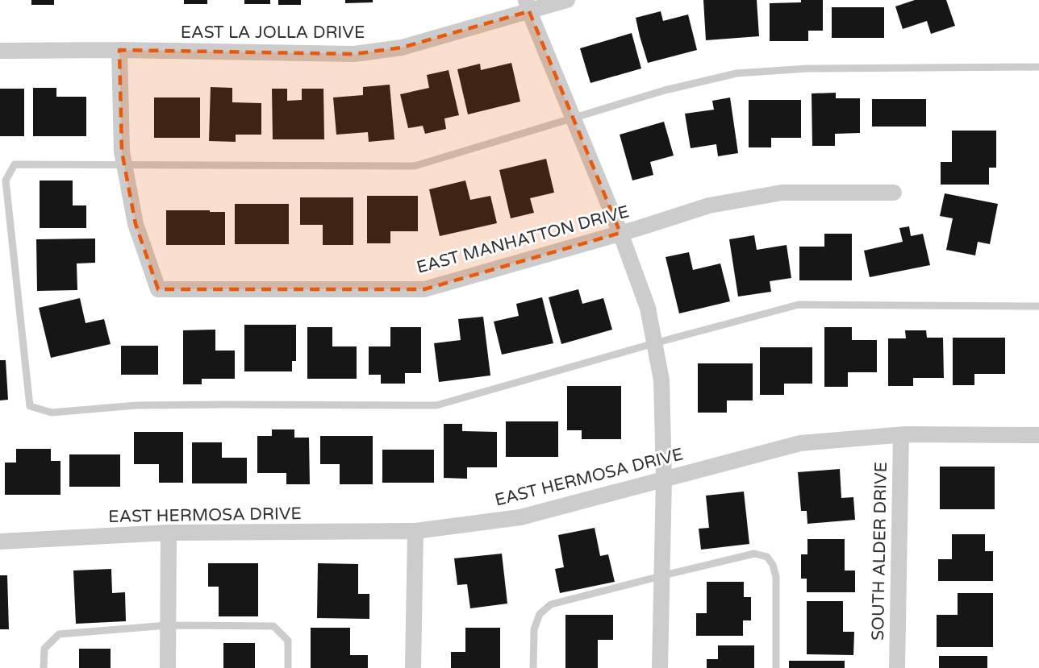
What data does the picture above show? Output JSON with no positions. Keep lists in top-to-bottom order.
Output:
{
  "streets": {
    "street": [
      "EAST LA JOLLA DRIVE",
      "EAST MANHATTON DRIVE",
      "EAST HERMOSA DRIVE",
      "SOUTH ALDER DRIVE"
    ]
  },
  "crossings": [
    ["EAST HERMOSA DRIVE", "SOUTH ALDER DRIVE"]
  ]
}
